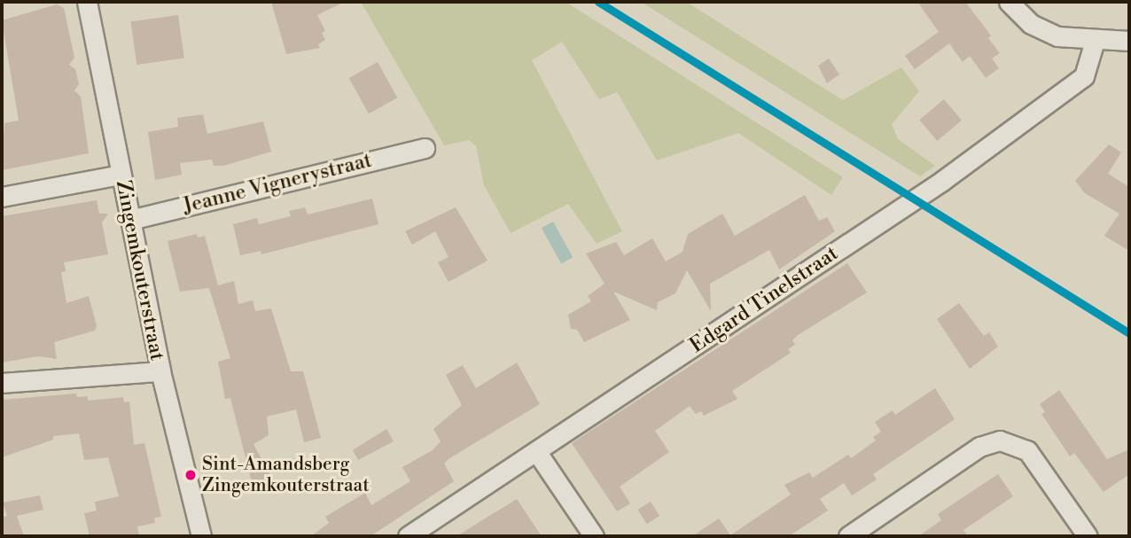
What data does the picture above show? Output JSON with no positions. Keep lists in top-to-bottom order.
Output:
{
  "streets": {
    "street": ["Jeanne Vignerystraat", "Zingemkouterstraat", "Edgard Tinelstraat"]
  },
  "crossings": [
    ["Jeanne Vignerystraat", "Zingemkouterstraat"]
  ],
  "places": ["Sint-Amandsberg Zingemkouterstraat"]
}
